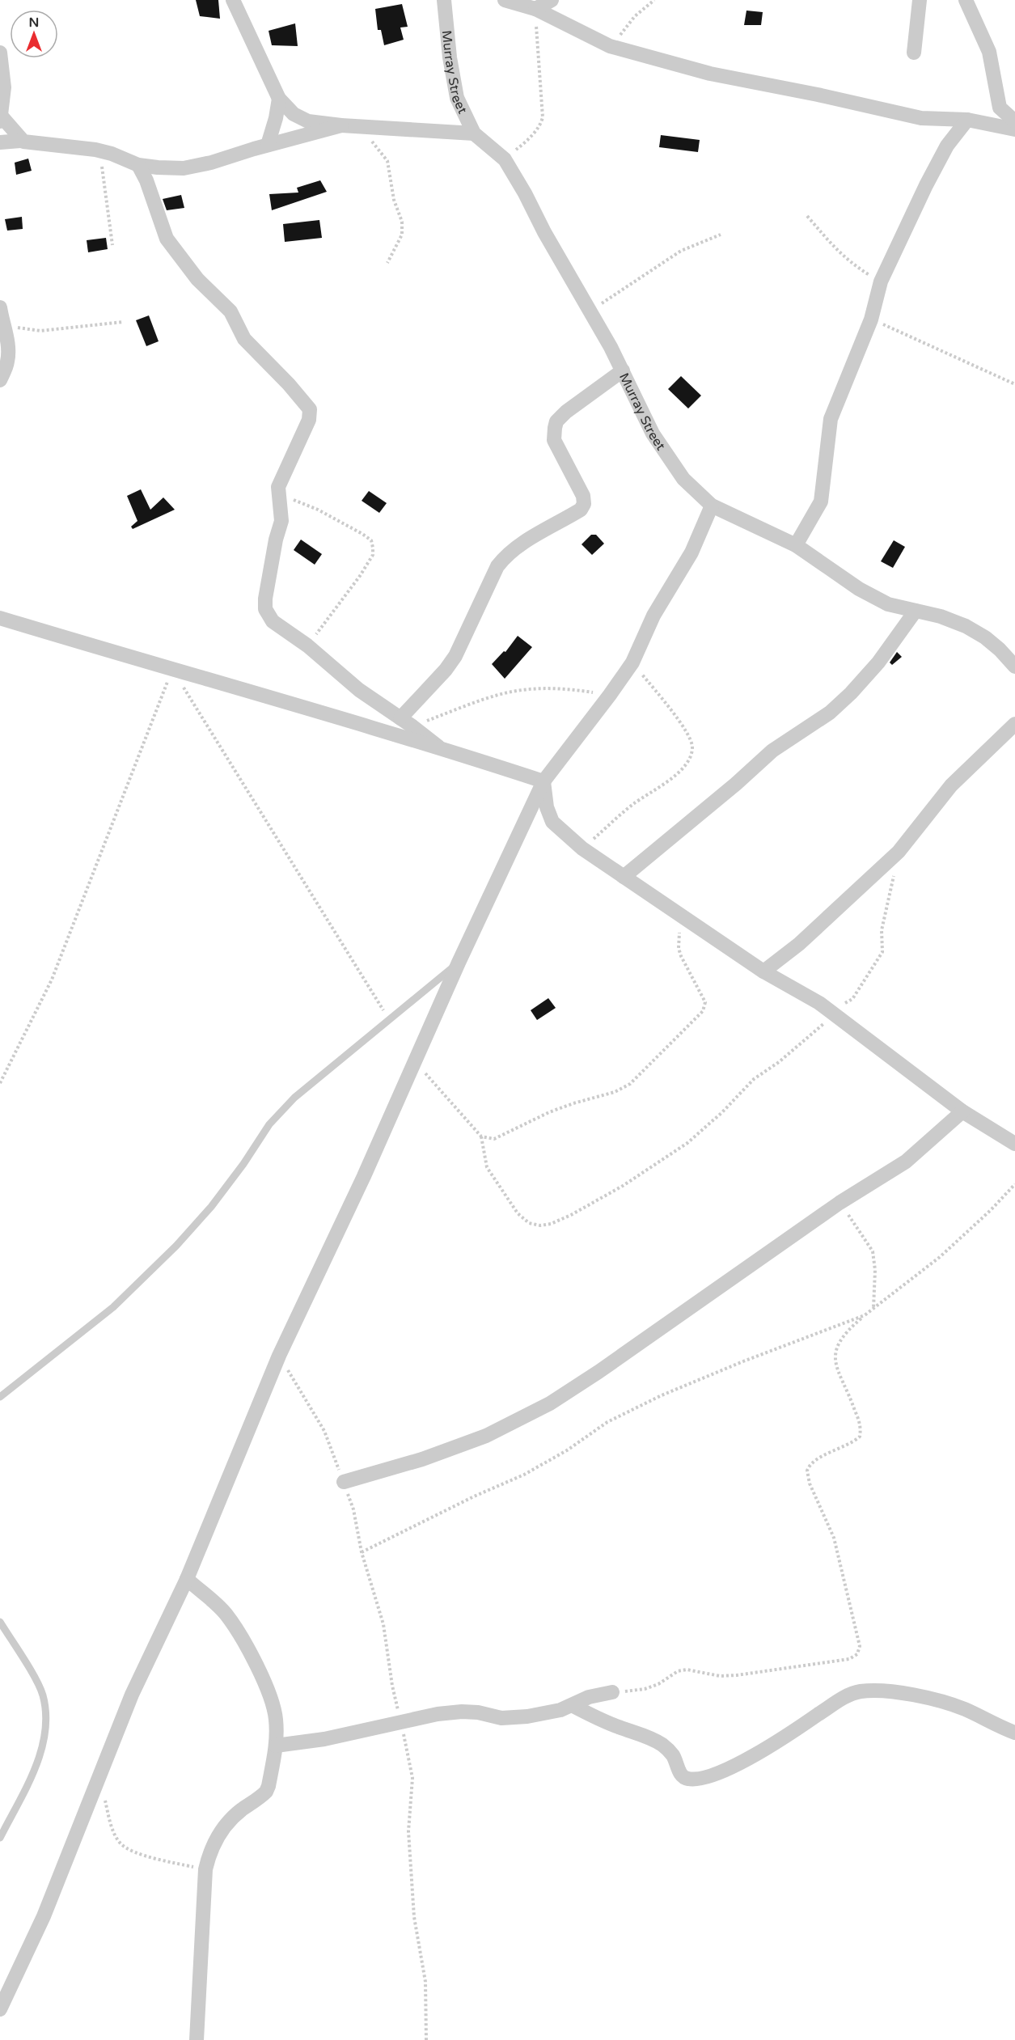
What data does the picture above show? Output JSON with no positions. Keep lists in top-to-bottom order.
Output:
{
  "streets": {
    "street": ["Murray Street"]
  },
  "north": "top"
}
